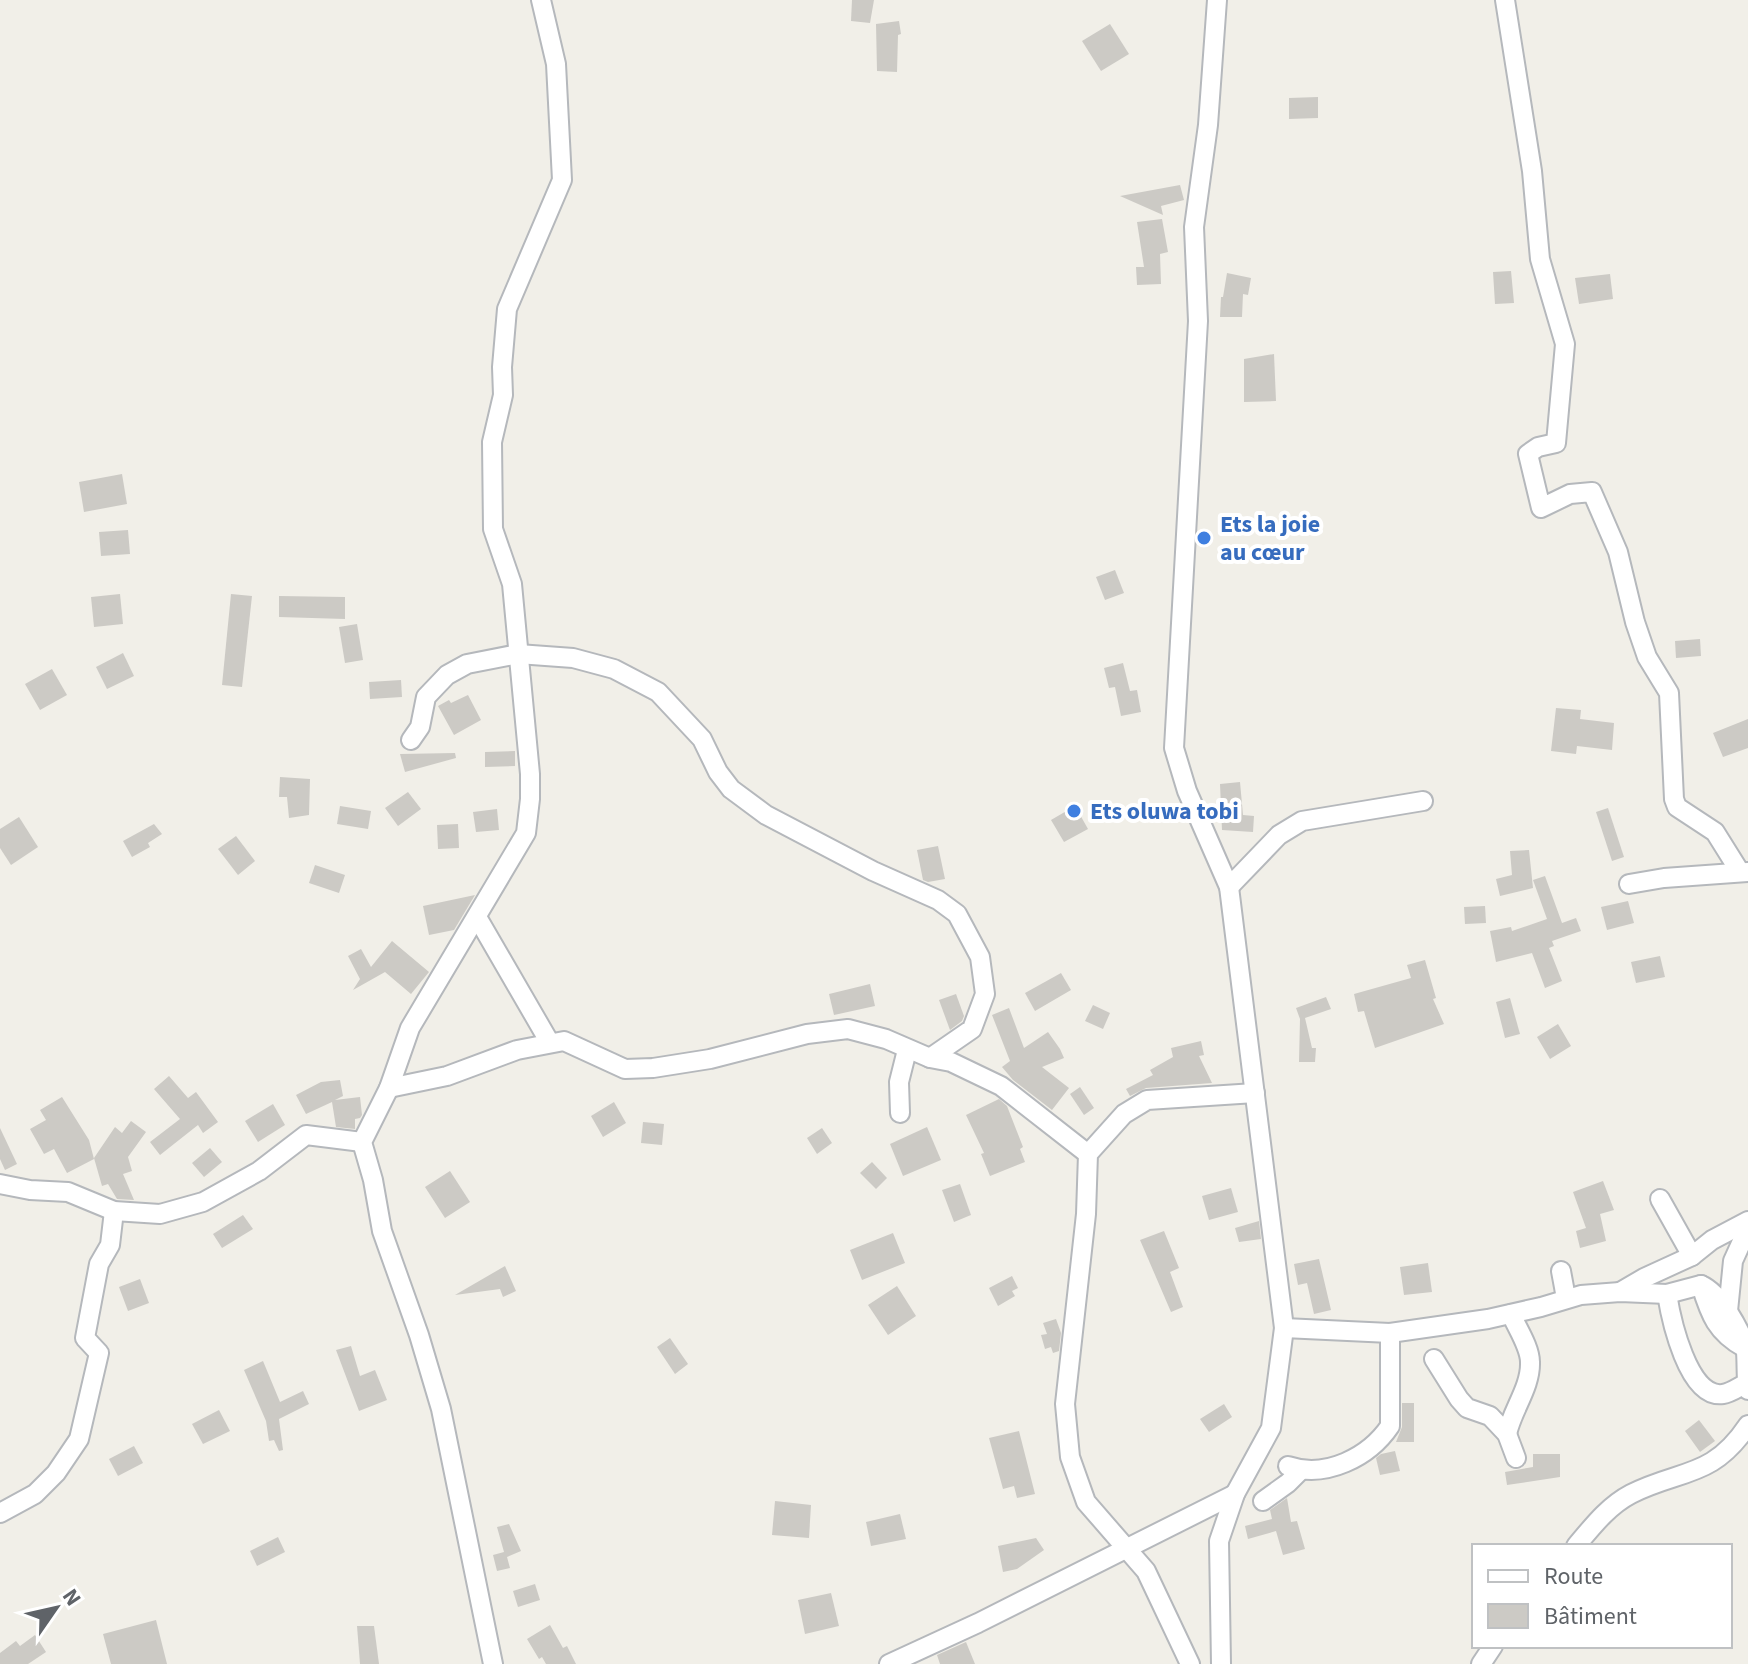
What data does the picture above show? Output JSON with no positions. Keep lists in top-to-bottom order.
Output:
{
  "places": ["Ets la joie au cœur", "Ets oluwa tobi"],
  "legend": ["Route", "Bâtiment"],
  "north": "top right"
}
